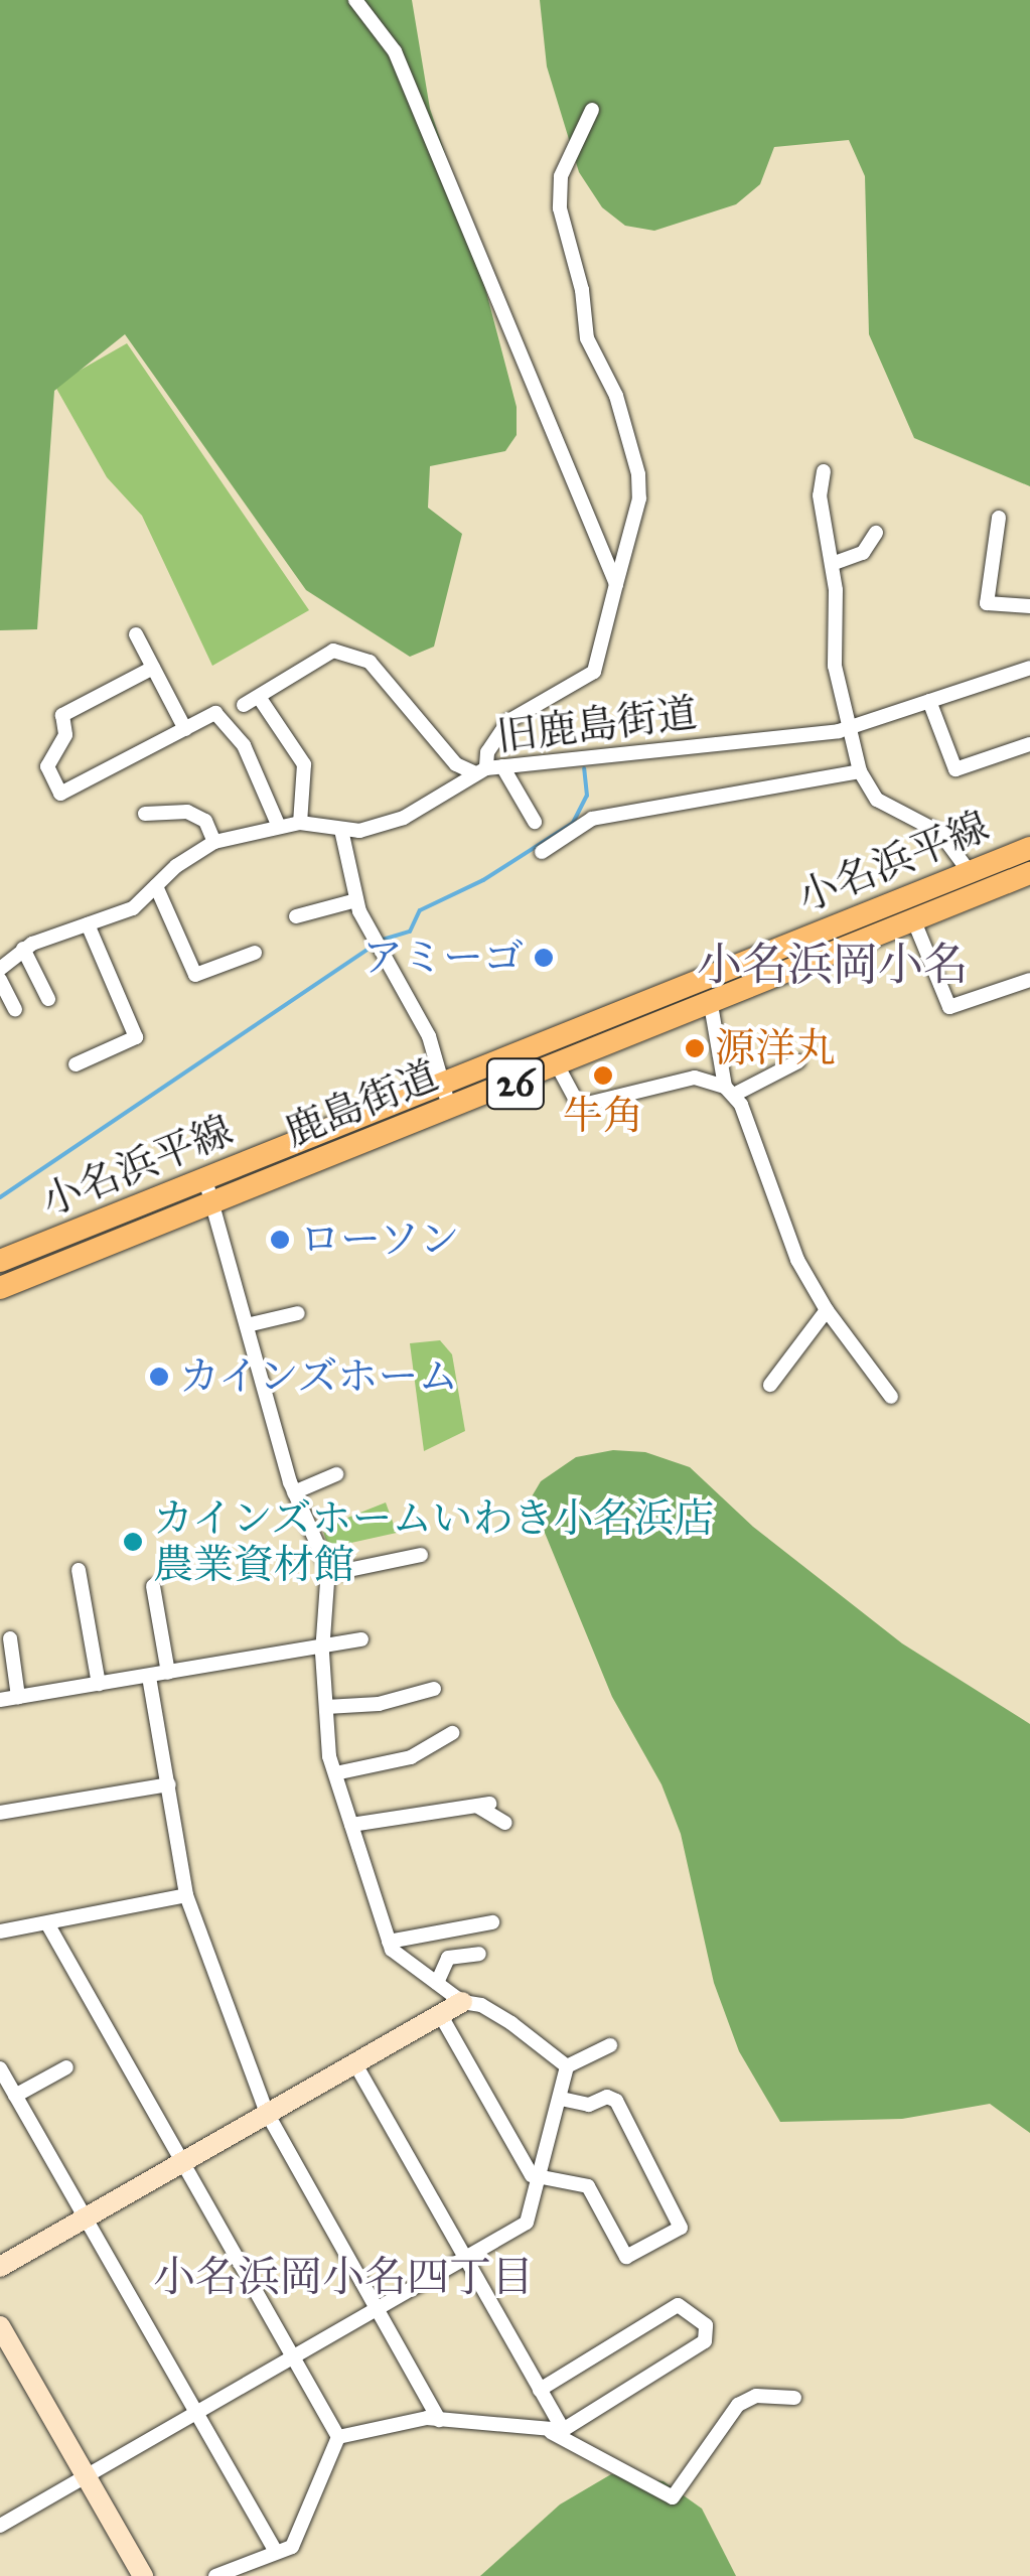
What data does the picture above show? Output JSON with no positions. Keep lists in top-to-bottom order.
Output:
{
  "streets": {
    "main road": ["小名浜平線", "26", "鹿島街道"],
    "street": ["旧鹿島街道"]
  },
  "crossings": [
    ["小名浜平線", "鹿島街道"]
  ],
  "districts": ["小名浜岡小名", "小名浜岡小名四丁目"],
  "places": [
    "アミーゴ",
    "源洋丸",
    "牛角",
    "ローソン",
    "カインズホーム",
    "カインズホームいわき小名浜店 農業資材館"
  ]
}
